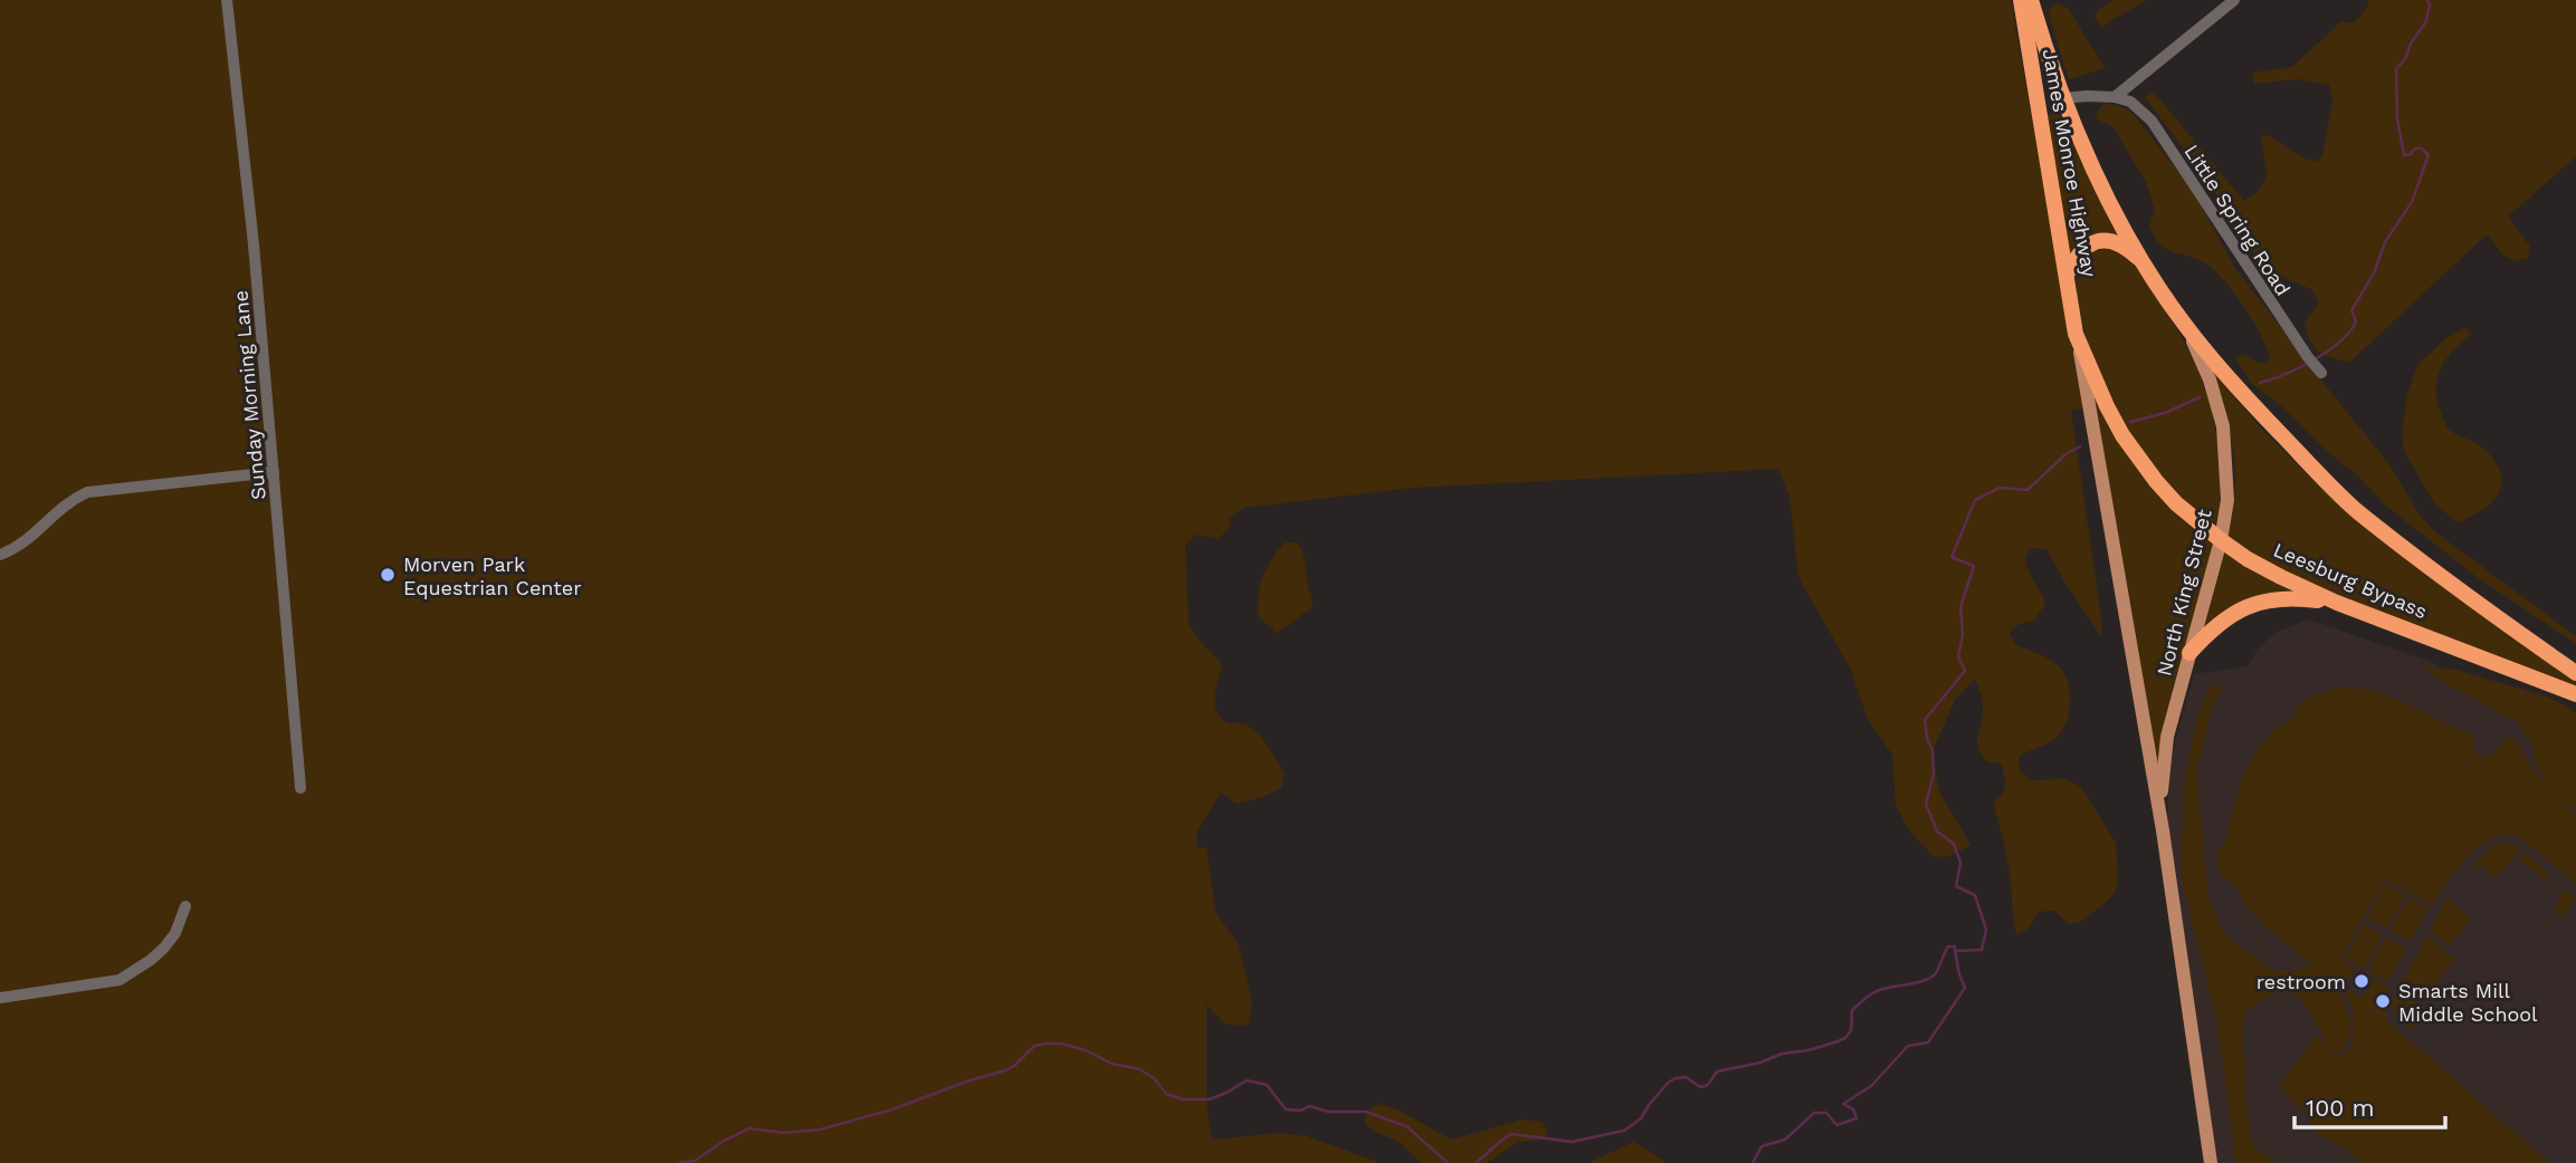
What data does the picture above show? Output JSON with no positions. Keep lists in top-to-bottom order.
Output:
{
  "streets": {
    "highway": ["James Monroe Highway", "Leesburg Bypass"],
    "main road": ["North King Street"],
    "street": ["Little Spring Road", "Sunday Morning Lane"]
  },
  "crossings": [
    ["James Monroe Highway", "Leesburg Bypass"],
    ["James Monroe Highway", "North King Street"],
    ["Leesburg Bypass", "North King Street"]
  ],
  "places": ["Morven Park Equestrian Center", "restroom", "Smarts Mill Middle School"],
  "scale_bar": "100 m"
}
